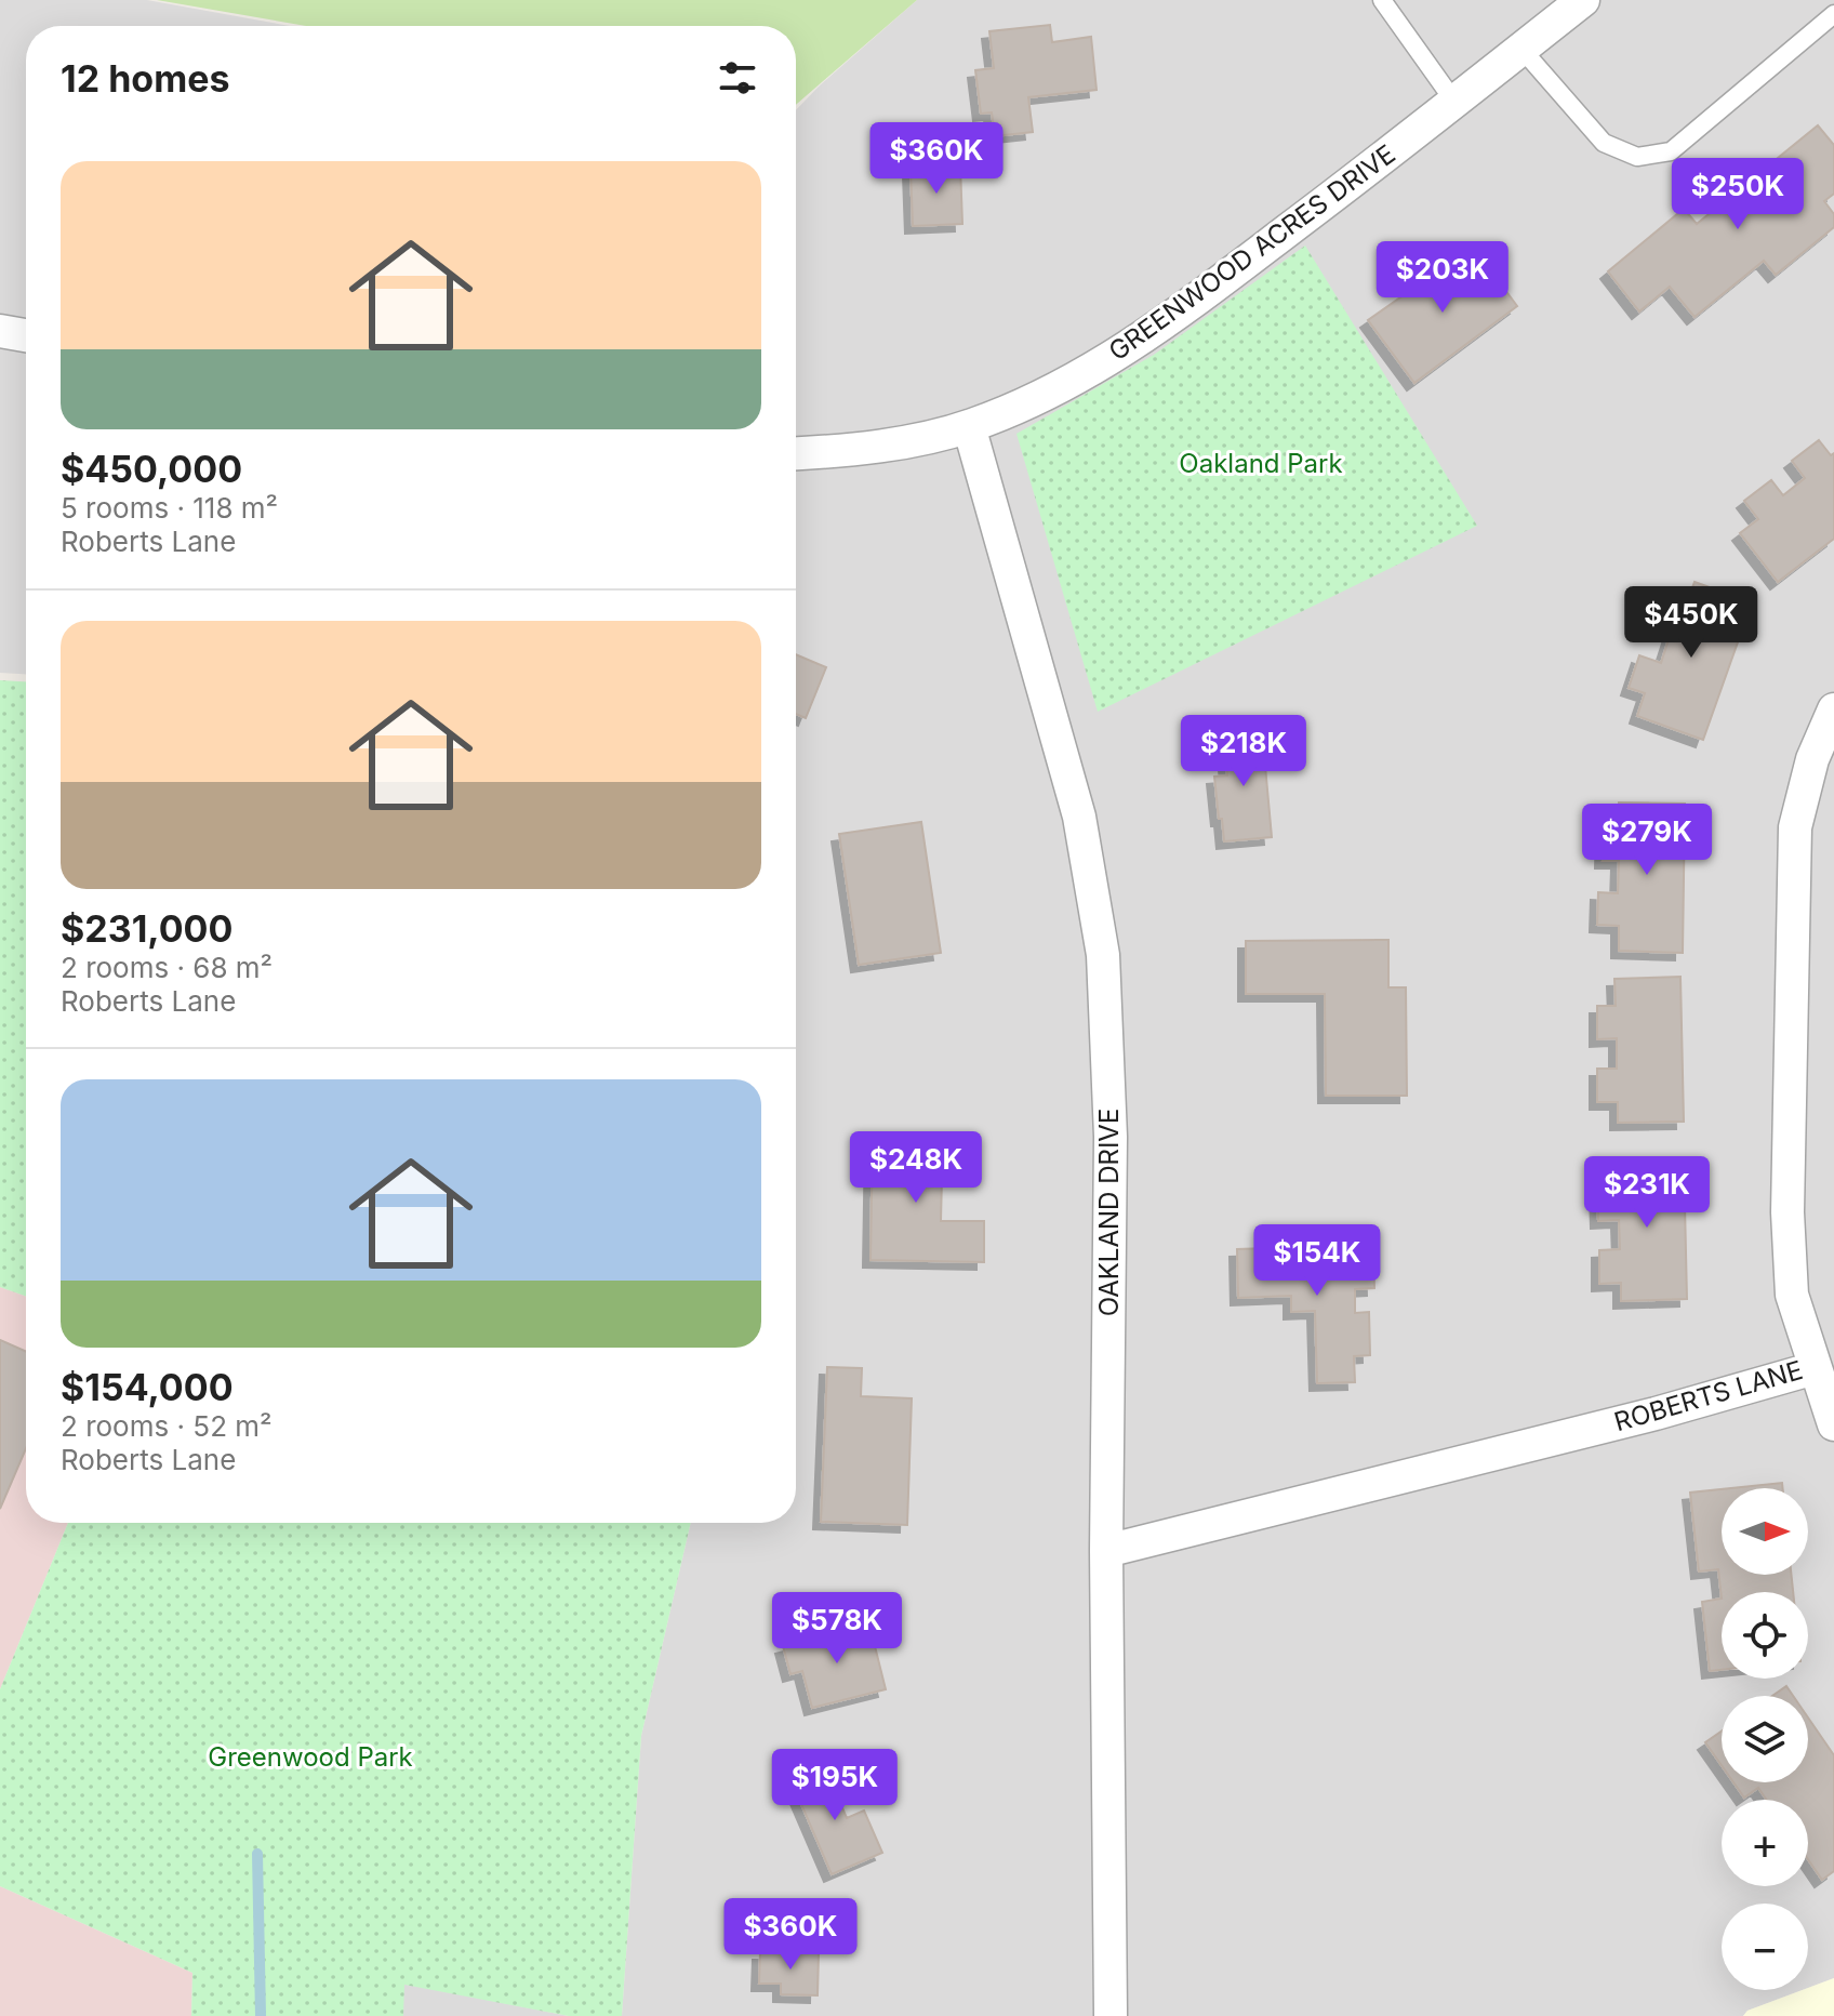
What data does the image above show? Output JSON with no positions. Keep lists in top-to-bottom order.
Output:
{
  "streets": {
    "street": ["GREENWOOD ACRES DRIVE", "OAKLAND DRIVE", "ROBERTS LANE"]
  },
  "crossings": [
    ["GREENWOOD ACRES DRIVE", "OAKLAND DRIVE"],
    ["OAKLAND DRIVE", "ROBERTS LANE"]
  ],
  "parks": ["Oakland Park", "Greenwood Park"],
  "north": "right",
  "page": {
    "heading": "12 homes",
    "price": [
      "$360K",
      "$250K",
      "$203K",
      "$450K",
      "$218K",
      "$279K",
      "$248K",
      "$231K",
      "$154K",
      "$578K",
      "$195K",
      "$360K"
    ],
    "list": [
      {
        "name": "$450,000",
        "note": "5 rooms · 118 m² · Roberts Lane"
      },
      {
        "name": "$231,000",
        "note": "2 rooms · 68 m² · Roberts Lane"
      },
      {
        "name": "$154,000",
        "note": "2 rooms · 52 m² · Roberts Lane"
      }
    ],
    "map_buttons": ["+", "−"]
  }
}
